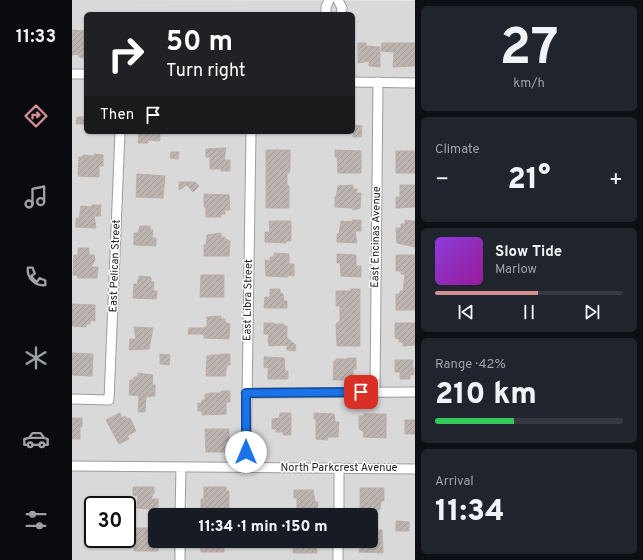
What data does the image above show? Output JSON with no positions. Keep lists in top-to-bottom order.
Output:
{
  "streets": {
    "street": [
      "East Encinas Avenue",
      "East Pelican Street",
      "East Libra Street",
      "North Parkcrest Avenue"
    ]
  },
  "crossings": [
    ["East Libra Street", "North Parkcrest Avenue"]
  ],
  "page": {
    "tabs": "11:33",
    "tile": [
      ["27", "km/h"],
      "Climate",
      ["Range · 42%", "210 km"],
      ["Arrival", "11:34"]
    ],
    "turn": ["50 m", "Turn right"],
    "then": "Then",
    "heat": ["−", "21°", "+"],
    "song": ["Slow Tide", "Marlow"],
    "limit": "30",
    "trip": "11:34 · 1 min · 150 m"
  }
}
